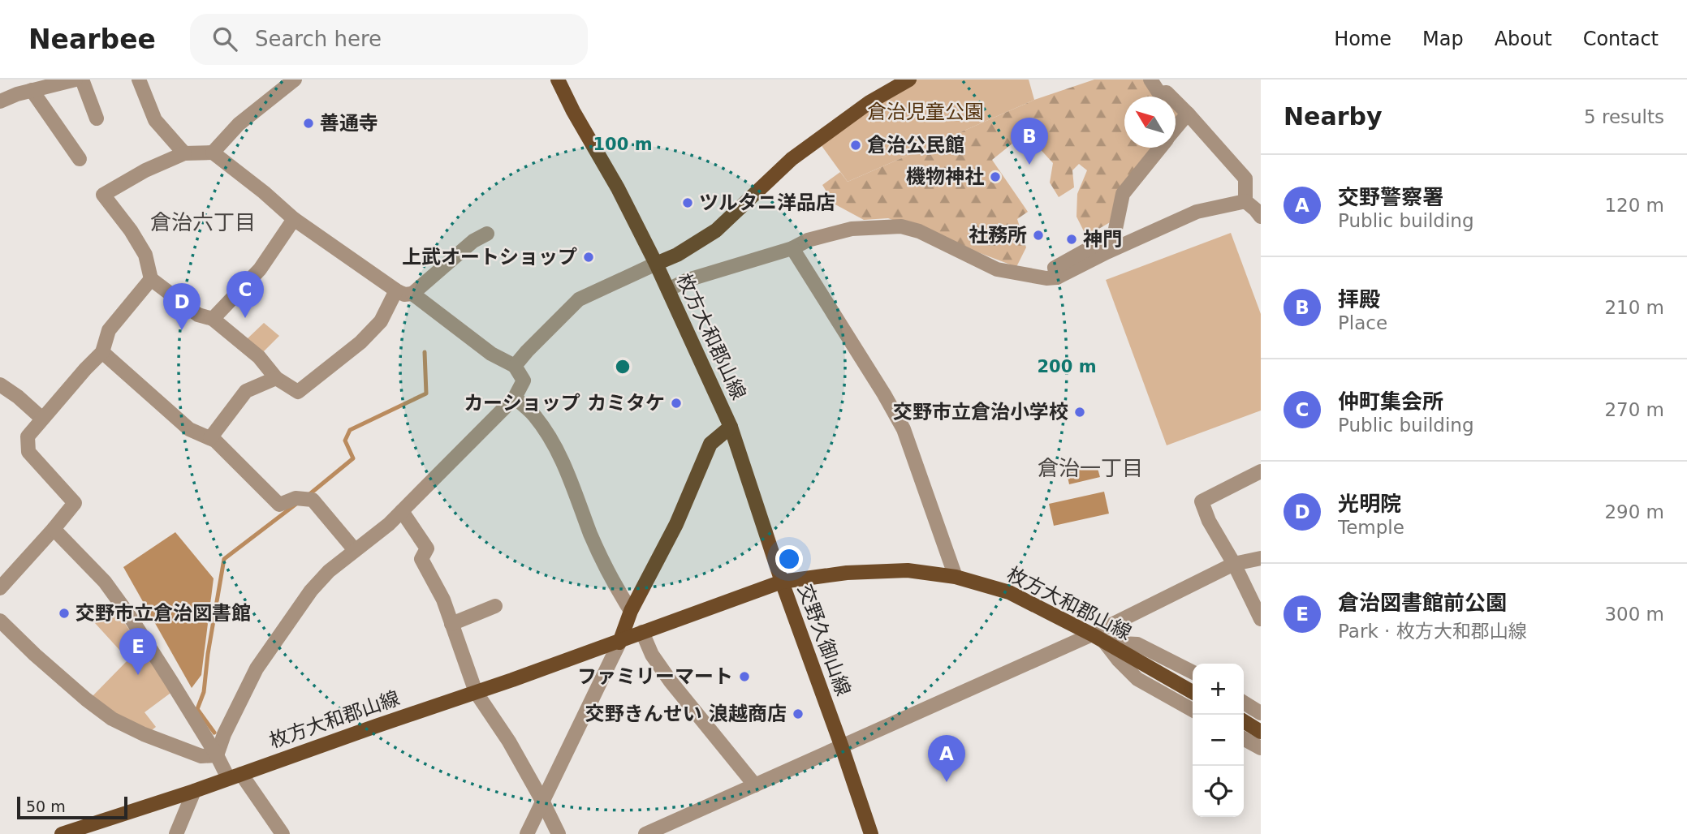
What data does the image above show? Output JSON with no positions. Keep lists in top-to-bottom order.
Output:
{
  "streets": {
    "main road": ["枚方大和郡山線", "交野久御山線"]
  },
  "crossings": [
    ["枚方大和郡山線", "交野久御山線"]
  ],
  "districts": ["倉治六丁目", "倉治一丁目"],
  "parks": ["倉治児童公園"],
  "places": [
    "善通寺",
    "倉治公民館",
    "機物神社",
    "ツルタニ洋品店",
    "社務所",
    "神門",
    "上武オートショップ",
    "カーショップ カミタケ",
    "交野市立倉治小学校",
    "交野市立倉治図書館",
    "ファミリーマート",
    "交野きんせい 浪越商店"
  ],
  "scale_bar": "50 m",
  "north": "top left",
  "page": {
    "header": "Nearbee",
    "search": "Search here",
    "nav": [
      "Home",
      "Map",
      "About",
      "Contact"
    ],
    "heading": ["Nearby", "5 results"],
    "pins": [
      "B",
      "C",
      "D",
      "E",
      "A"
    ],
    "list": [
      {
        "mark": "A",
        "name": "交野警察署",
        "note": "Public building",
        "value": "120 m"
      },
      {
        "mark": "B",
        "name": "拝殿",
        "note": "Place",
        "value": "210 m"
      },
      {
        "mark": "C",
        "name": "仲町集会所",
        "note": "Public building",
        "value": "270 m"
      },
      {
        "mark": "D",
        "name": "光明院",
        "note": "Temple",
        "value": "290 m"
      },
      {
        "mark": "E",
        "name": "倉治図書館前公園",
        "note": "Park · 枚方大和郡山線",
        "value": "300 m"
      }
    ],
    "map_buttons": ["+", "−"],
    "scale": "50 m"
  },
  "rings": ["100 m", "200 m"]
}
